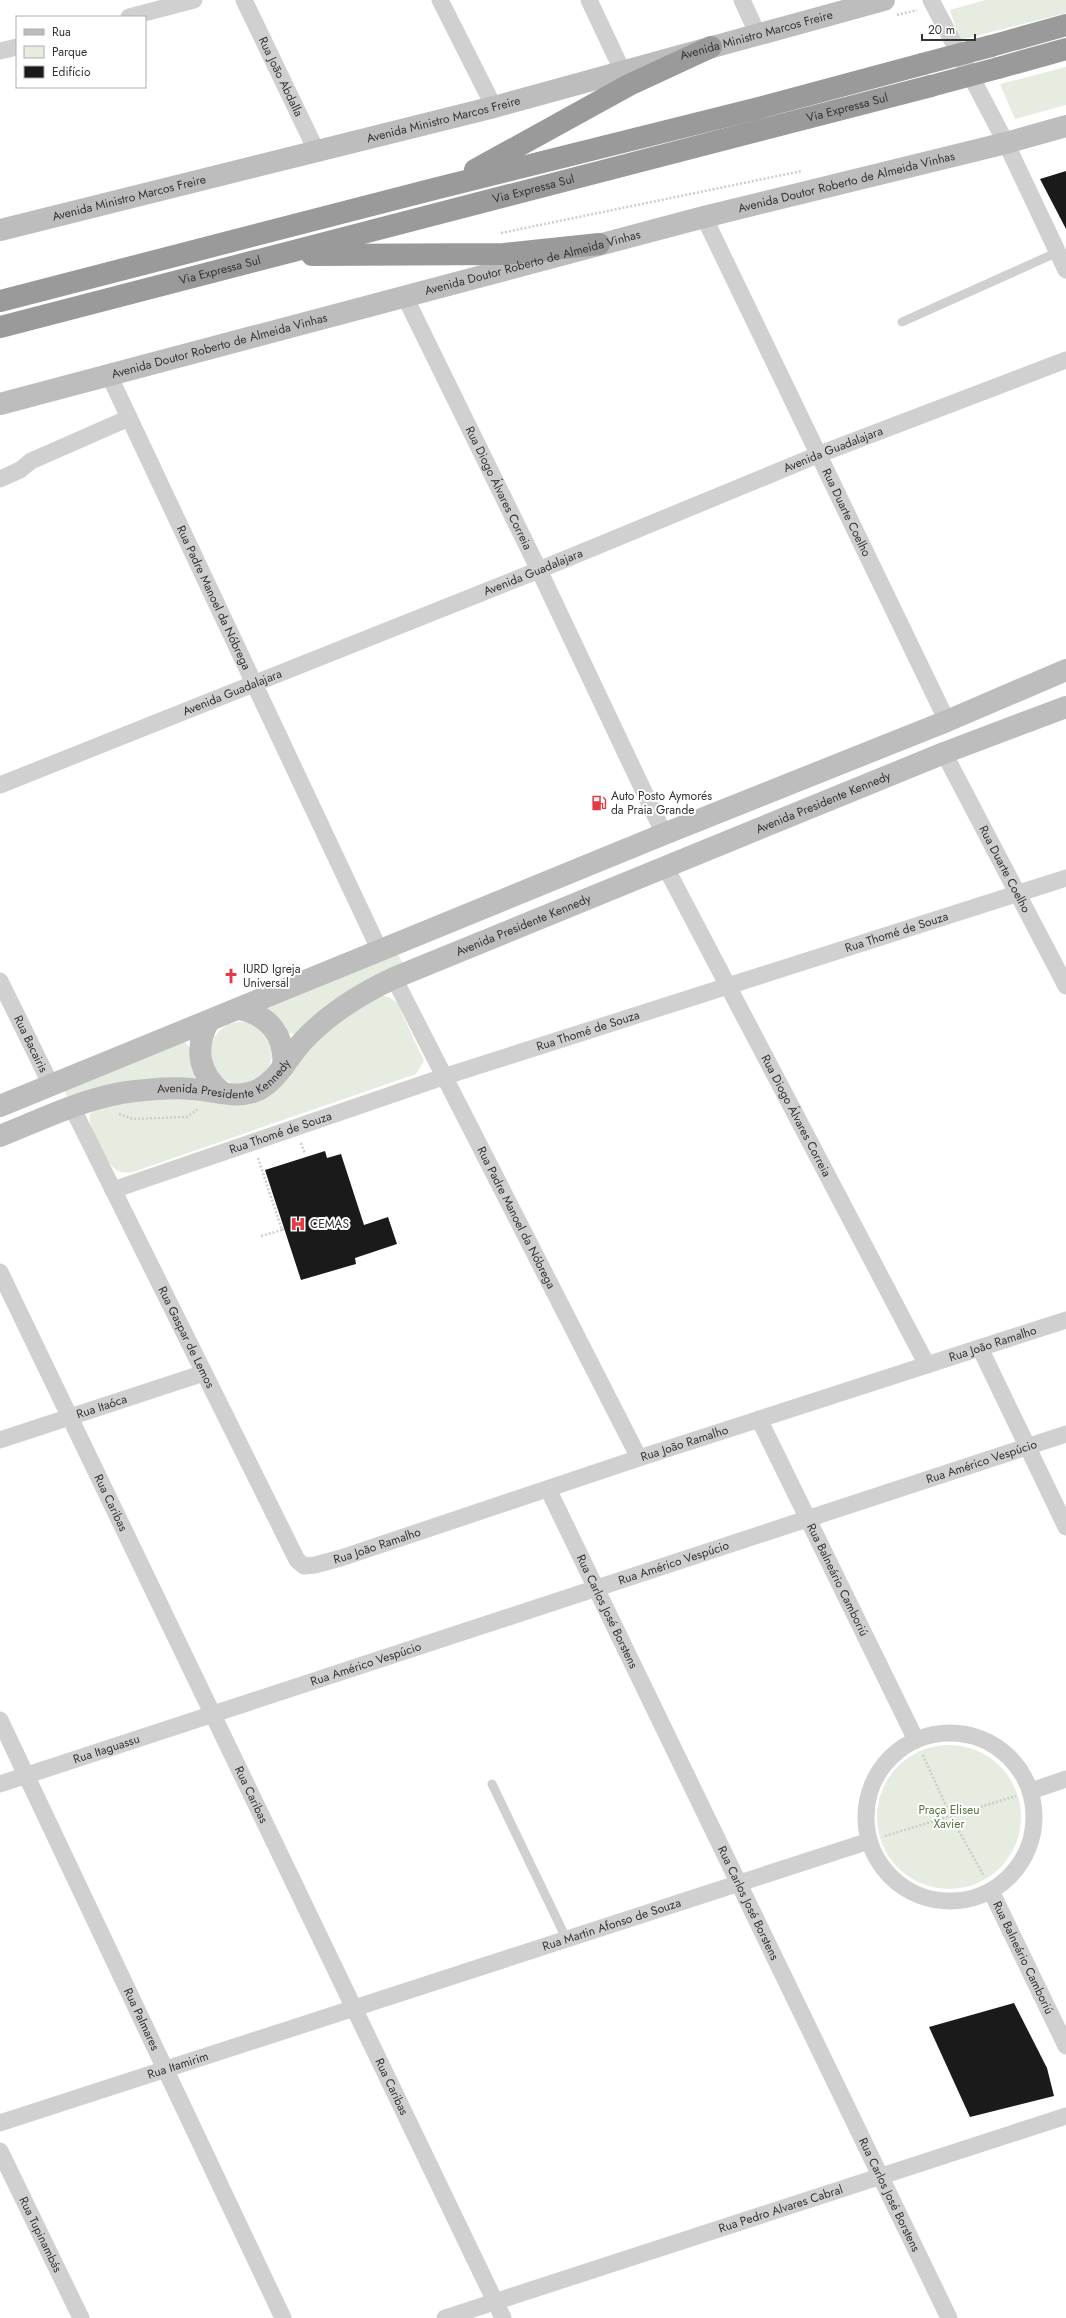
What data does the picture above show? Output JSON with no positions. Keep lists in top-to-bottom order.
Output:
{
  "streets": {
    "highway": ["Via Expressa Sul"],
    "main road": ["Avenida Ministro Marcos Freire", "Avenida Doutor Roberto de Almeida Vinhas", "Avenida Presidente Kennedy"],
    "street": [
      "Rua Joāo Abdalla",
      "Avenida Guadalajara",
      "Rua Diogo Álvares Correia",
      "Rua Duarte Coelho",
      "Rua Padre Manoel da Nóbrega",
      "Rua Thomé de Souza",
      "Rua Bacairis",
      "Rua Gaspar de Lemos",
      "Rua João Ramalho",
      "Rua Itaóca",
      "Rua Américo Vespúcio",
      "Rua Caribas",
      "Rua Balneário Camboriú",
      "Rua Carlos José Borstens",
      "Rua Itaguassu",
      "Rua Martin Afonso de Souza",
      "Rua Palmares",
      "Rua Itamirim",
      "Rua Pedro Alvares Cabral",
      "Rua Tupinambás"
    ]
  },
  "crossings": [
    ["Avenida Ministro Marcos Freire", "Rua Joāo Abdalla"],
    ["Avenida Doutor Roberto de Almeida Vinhas", "Rua Diogo Álvares Correia"],
    ["Avenida Doutor Roberto de Almeida Vinhas", "Rua Duarte Coelho"],
    ["Avenida Doutor Roberto de Almeida Vinhas", "Rua Padre Manoel da Nóbrega"],
    ["Avenida Guadalajara", "Rua Diogo Álvares Correia"],
    ["Avenida Guadalajara", "Rua Duarte Coelho"],
    ["Avenida Guadalajara", "Rua Padre Manoel da Nóbrega"],
    ["Rua Diogo Álvares Correia", "Avenida Presidente Kennedy"],
    ["Rua Diogo Álvares Correia", "Rua Thomé de Souza"],
    ["Rua Diogo Álvares Correia", "Rua João Ramalho"],
    ["Rua Duarte Coelho", "Avenida Presidente Kennedy"],
    ["Rua Duarte Coelho", "Rua Thomé de Souza"],
    ["Rua Padre Manoel da Nóbrega", "Avenida Presidente Kennedy"],
    ["Rua Padre Manoel da Nóbrega", "Rua Thomé de Souza"],
    ["Rua Padre Manoel da Nóbrega", "Rua João Ramalho"],
    ["Avenida Presidente Kennedy", "Rua Gaspar de Lemos"],
    ["Rua Thomé de Souza", "Rua Gaspar de Lemos"],
    ["Rua Gaspar de Lemos", "Rua João Ramalho"],
    ["Rua Gaspar de Lemos", "Rua Itaóca"],
    ["Rua João Ramalho", "Rua Balneário Camboriú"],
    ["Rua João Ramalho", "Rua Carlos José Borstens"],
    ["Rua Itaóca", "Rua Caribas"],
    ["Rua Américo Vespúcio", "Rua Caribas"],
    ["Rua Américo Vespúcio", "Rua Balneário Camboriú"],
    ["Rua Américo Vespúcio", "Rua Carlos José Borstens"],
    ["Rua Américo Vespúcio", "Rua Itaguassu"],
    ["Rua Caribas", "Rua Itaguassu"],
    ["Rua Caribas", "Rua Martin Afonso de Souza"],
    ["Rua Caribas", "Rua Itamirim"],
    ["Rua Caribas", "Rua Pedro Alvares Cabral"],
    ["Rua Carlos José Borstens", "Rua Martin Afonso de Souza"],
    ["Rua Carlos José Borstens", "Rua Pedro Alvares Cabral"],
    ["Rua Itaguassu", "Rua Palmares"],
    ["Rua Martin Afonso de Souza", "Rua Itamirim"],
    ["Rua Palmares", "Rua Itamirim"]
  ],
  "parks": ["Praça Eliseu Xavier"],
  "places": {
    "fuel station": ["Auto Posto Aymorés da Praia Grande"],
    "church": ["IURD Igreja Universal"],
    "hospital": ["CEMAS"]
  },
  "legend": ["Rua", "Parque", "Edifício"],
  "scale_bar": "20 m"
}
